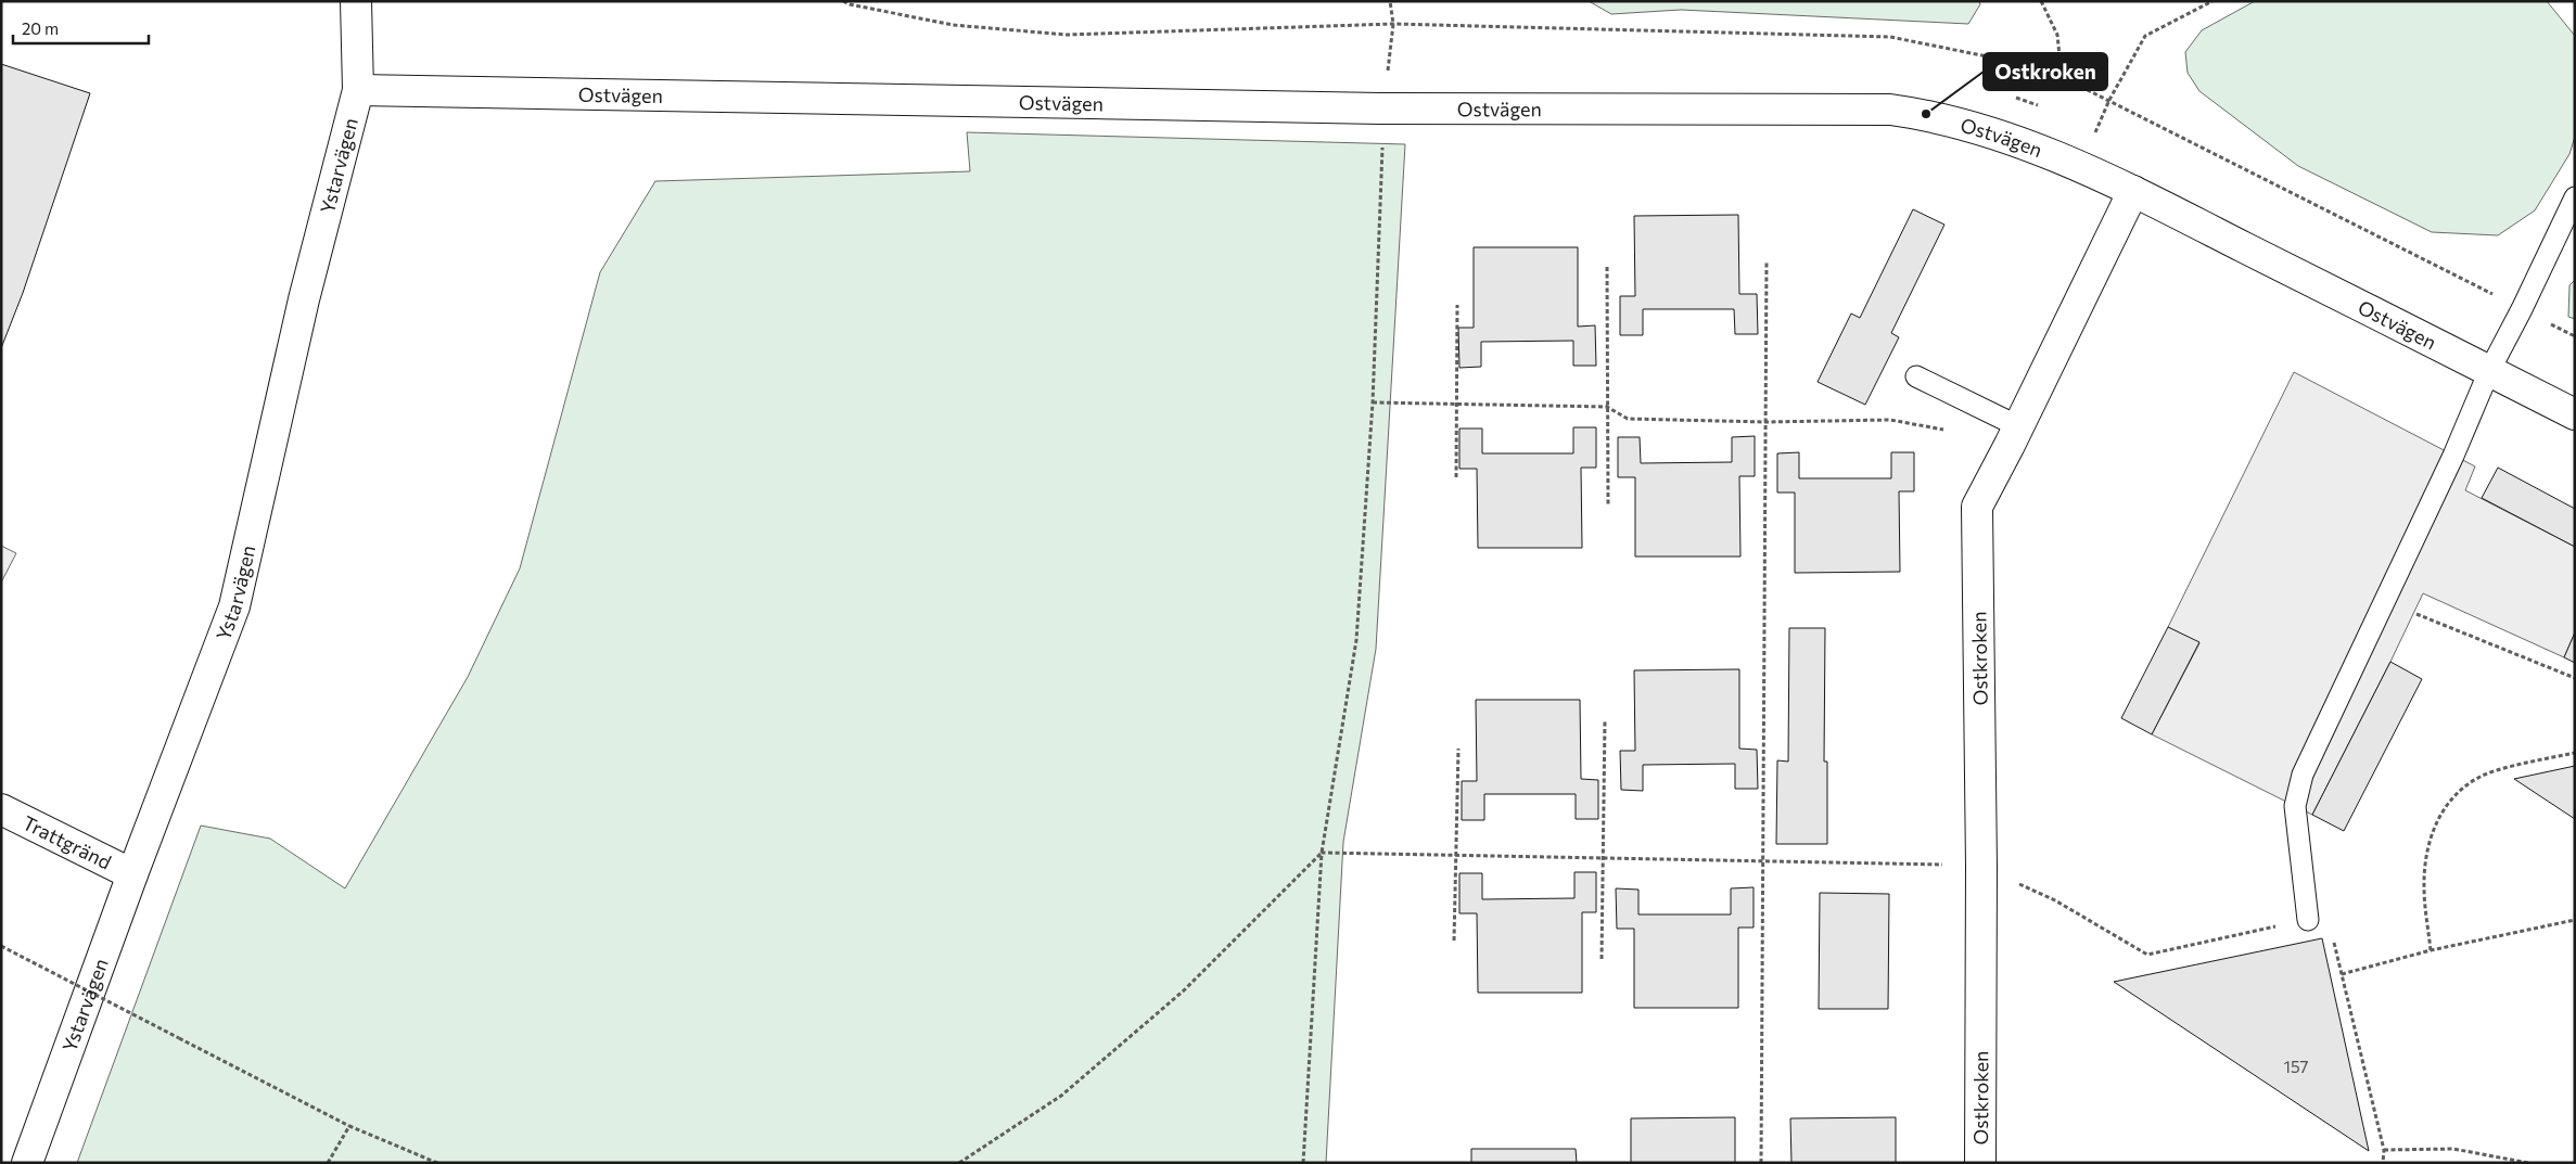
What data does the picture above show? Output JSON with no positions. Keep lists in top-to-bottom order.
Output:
{
  "streets": {
    "street": [
      "Ostvägen",
      "Ystarvägen",
      "Ostkroken",
      "Trattgränd"
    ]
  },
  "crossings": [
    ["Ostvägen", "Ystarvägen"],
    ["Ostvägen", "Ostkroken"],
    ["Ystarvägen", "Trattgränd"]
  ],
  "places": ["Ostkroken"],
  "house_numbers": ["157"],
  "scale_bar": "20 m"
}
